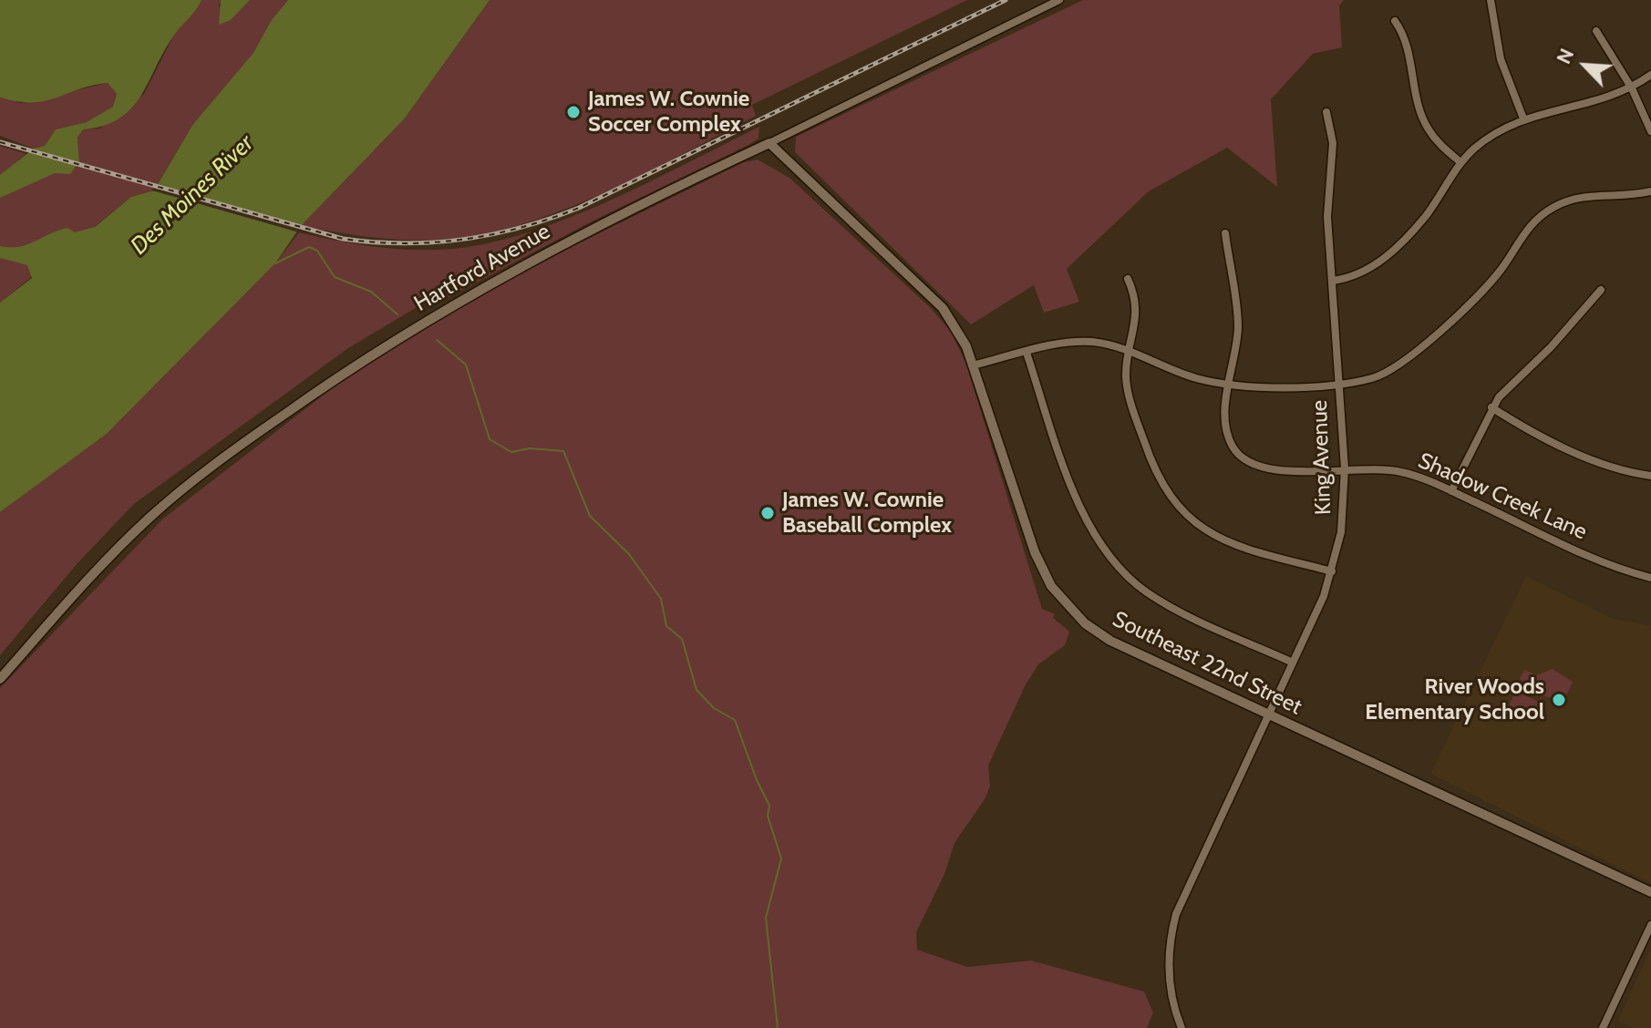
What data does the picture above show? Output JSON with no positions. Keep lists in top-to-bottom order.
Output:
{
  "streets": {
    "street": [
      "Hartford Avenue",
      "King Avenue",
      "Shadow Creek Lane",
      "Southeast 22nd Street"
    ]
  },
  "crossings": [
    ["Hartford Avenue", "Southeast 22nd Street"],
    ["King Avenue", "Shadow Creek Lane"],
    ["King Avenue", "Southeast 22nd Street"]
  ],
  "water": ["Des Moines River"],
  "places": ["James W. Cownie Soccer Complex", "James W. Cownie Baseball Complex", "River Woods Elementary School"],
  "north": "top left"
}
